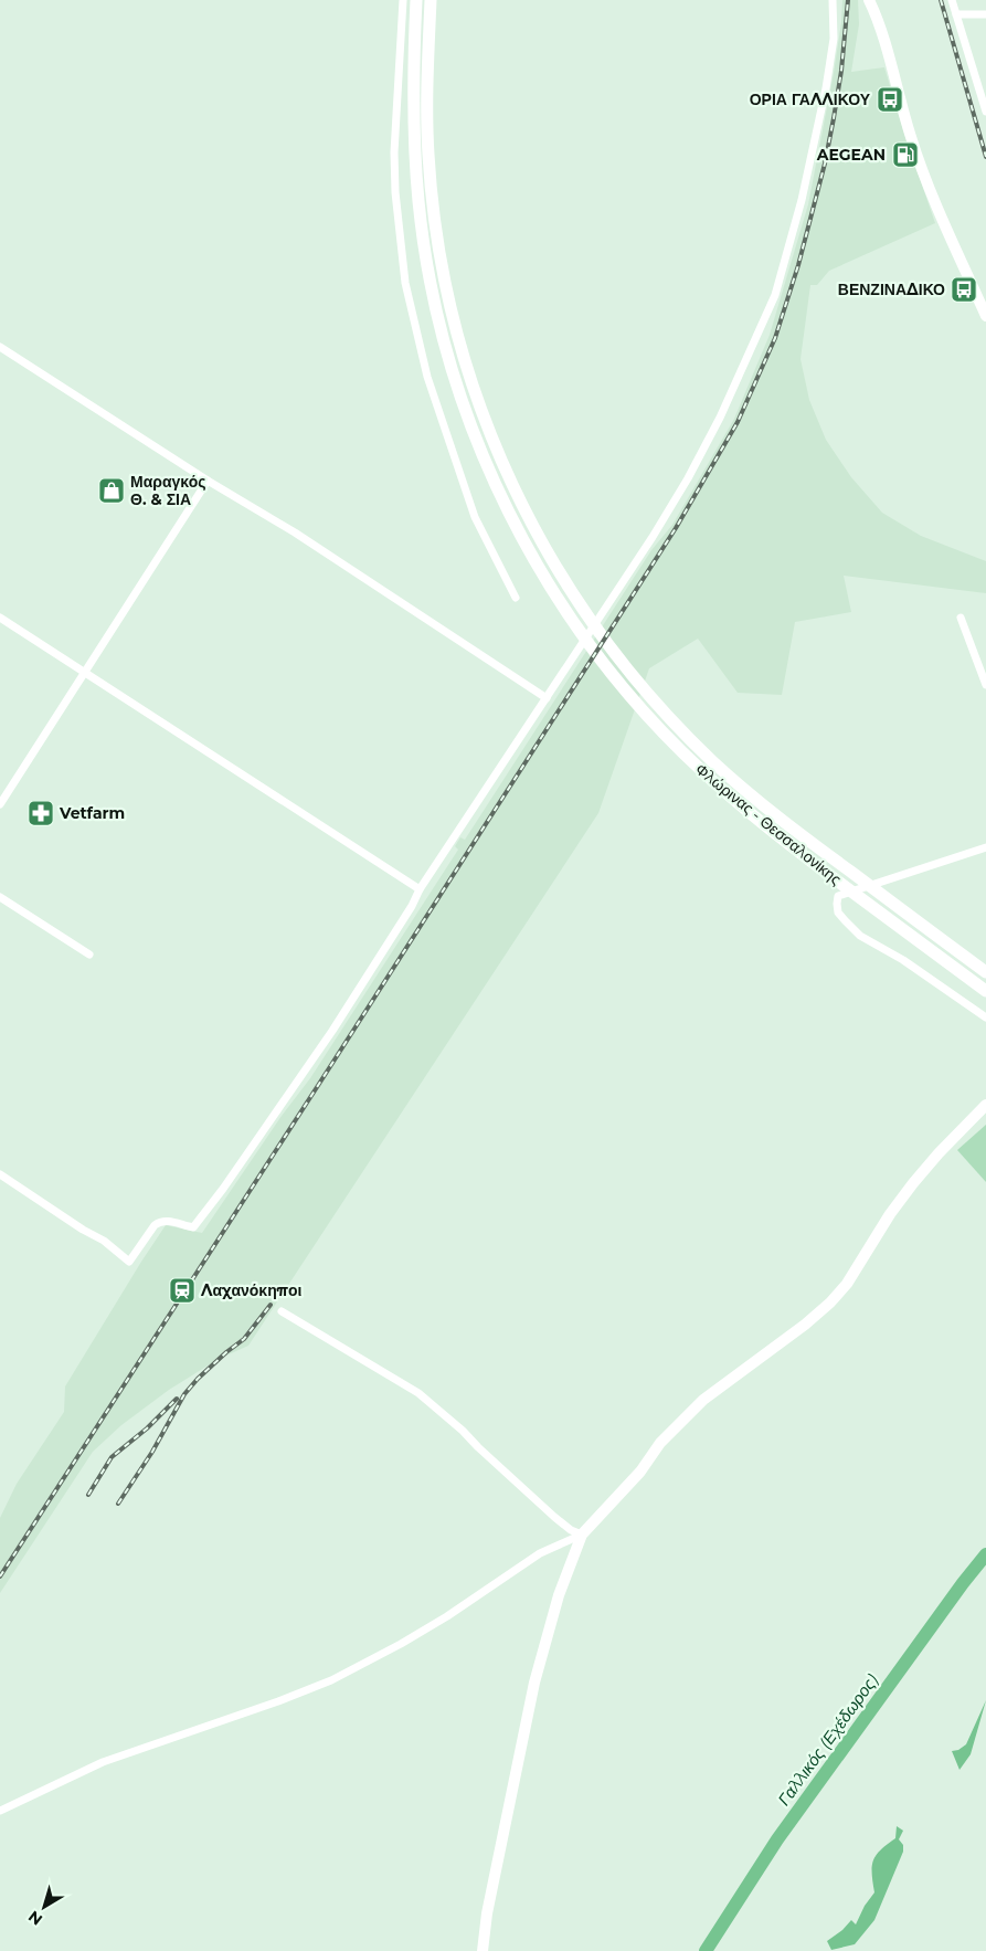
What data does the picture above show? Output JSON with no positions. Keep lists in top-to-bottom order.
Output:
{
  "streets": {
    "main road": ["Φλώρινας - Θεσσαλονίκης"]
  },
  "water": ["Γαλλικός (Εχέδωρος)"],
  "places": {
    "bus stop": ["ΟΡΙΑ ΓΑΛΛΙΚΟΥ", "ΒΕΝΖΙΝΑΔΙΚΟ"],
    "fuel station": ["AEGEAN"],
    "shop": ["Μαραγκός Θ. & ΣΙΑ"],
    "pharmacy": ["Vetfarm"],
    "station": ["Λαχανόκηποι"]
  },
  "north": "bottom left"
}
